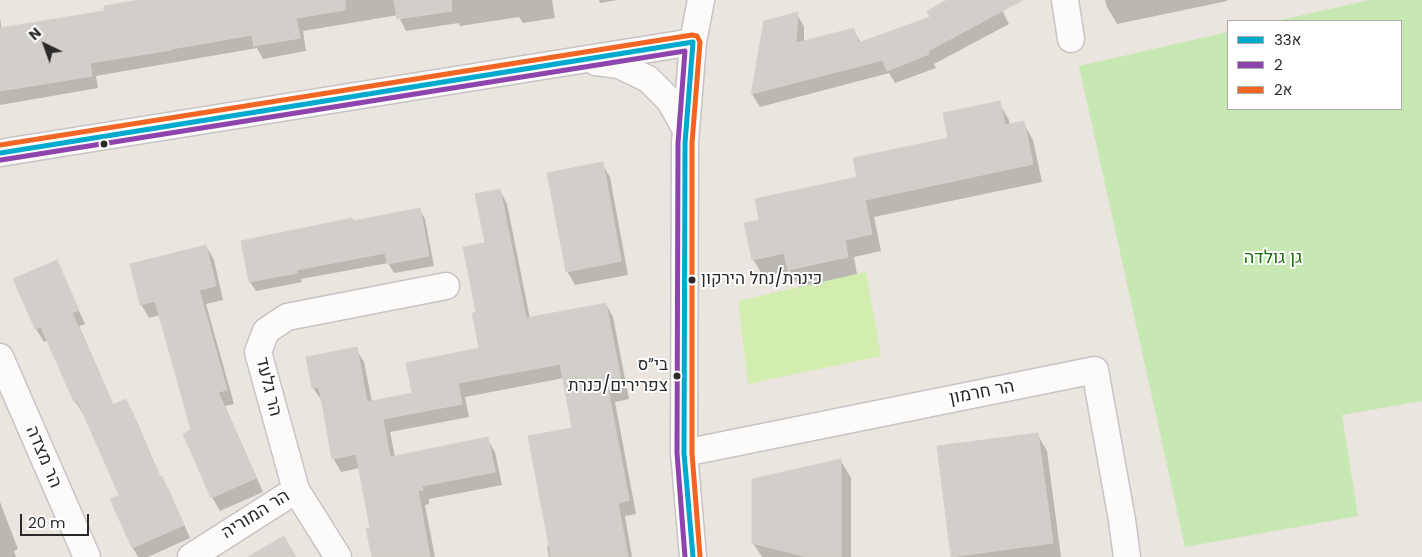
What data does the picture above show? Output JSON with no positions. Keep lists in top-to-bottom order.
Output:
{
  "streets": {
    "street": [
      "הר גלעד",
      "הר חרמון",
      "הר מצדה",
      "הר המוריה"
    ]
  },
  "crossings": [
    ["הר גלעד", "הר המוריה"]
  ],
  "parks": ["גן גולדה"],
  "places": ["כינרת/נחל הירקון", "בי״ס צפרירים/כנרת"],
  "lines": ["transit line 2א", "transit line 33א", "transit line 2"],
  "legend": ["33א", "2", "2א"],
  "scale_bar": "20 m",
  "north": "top left"
}
